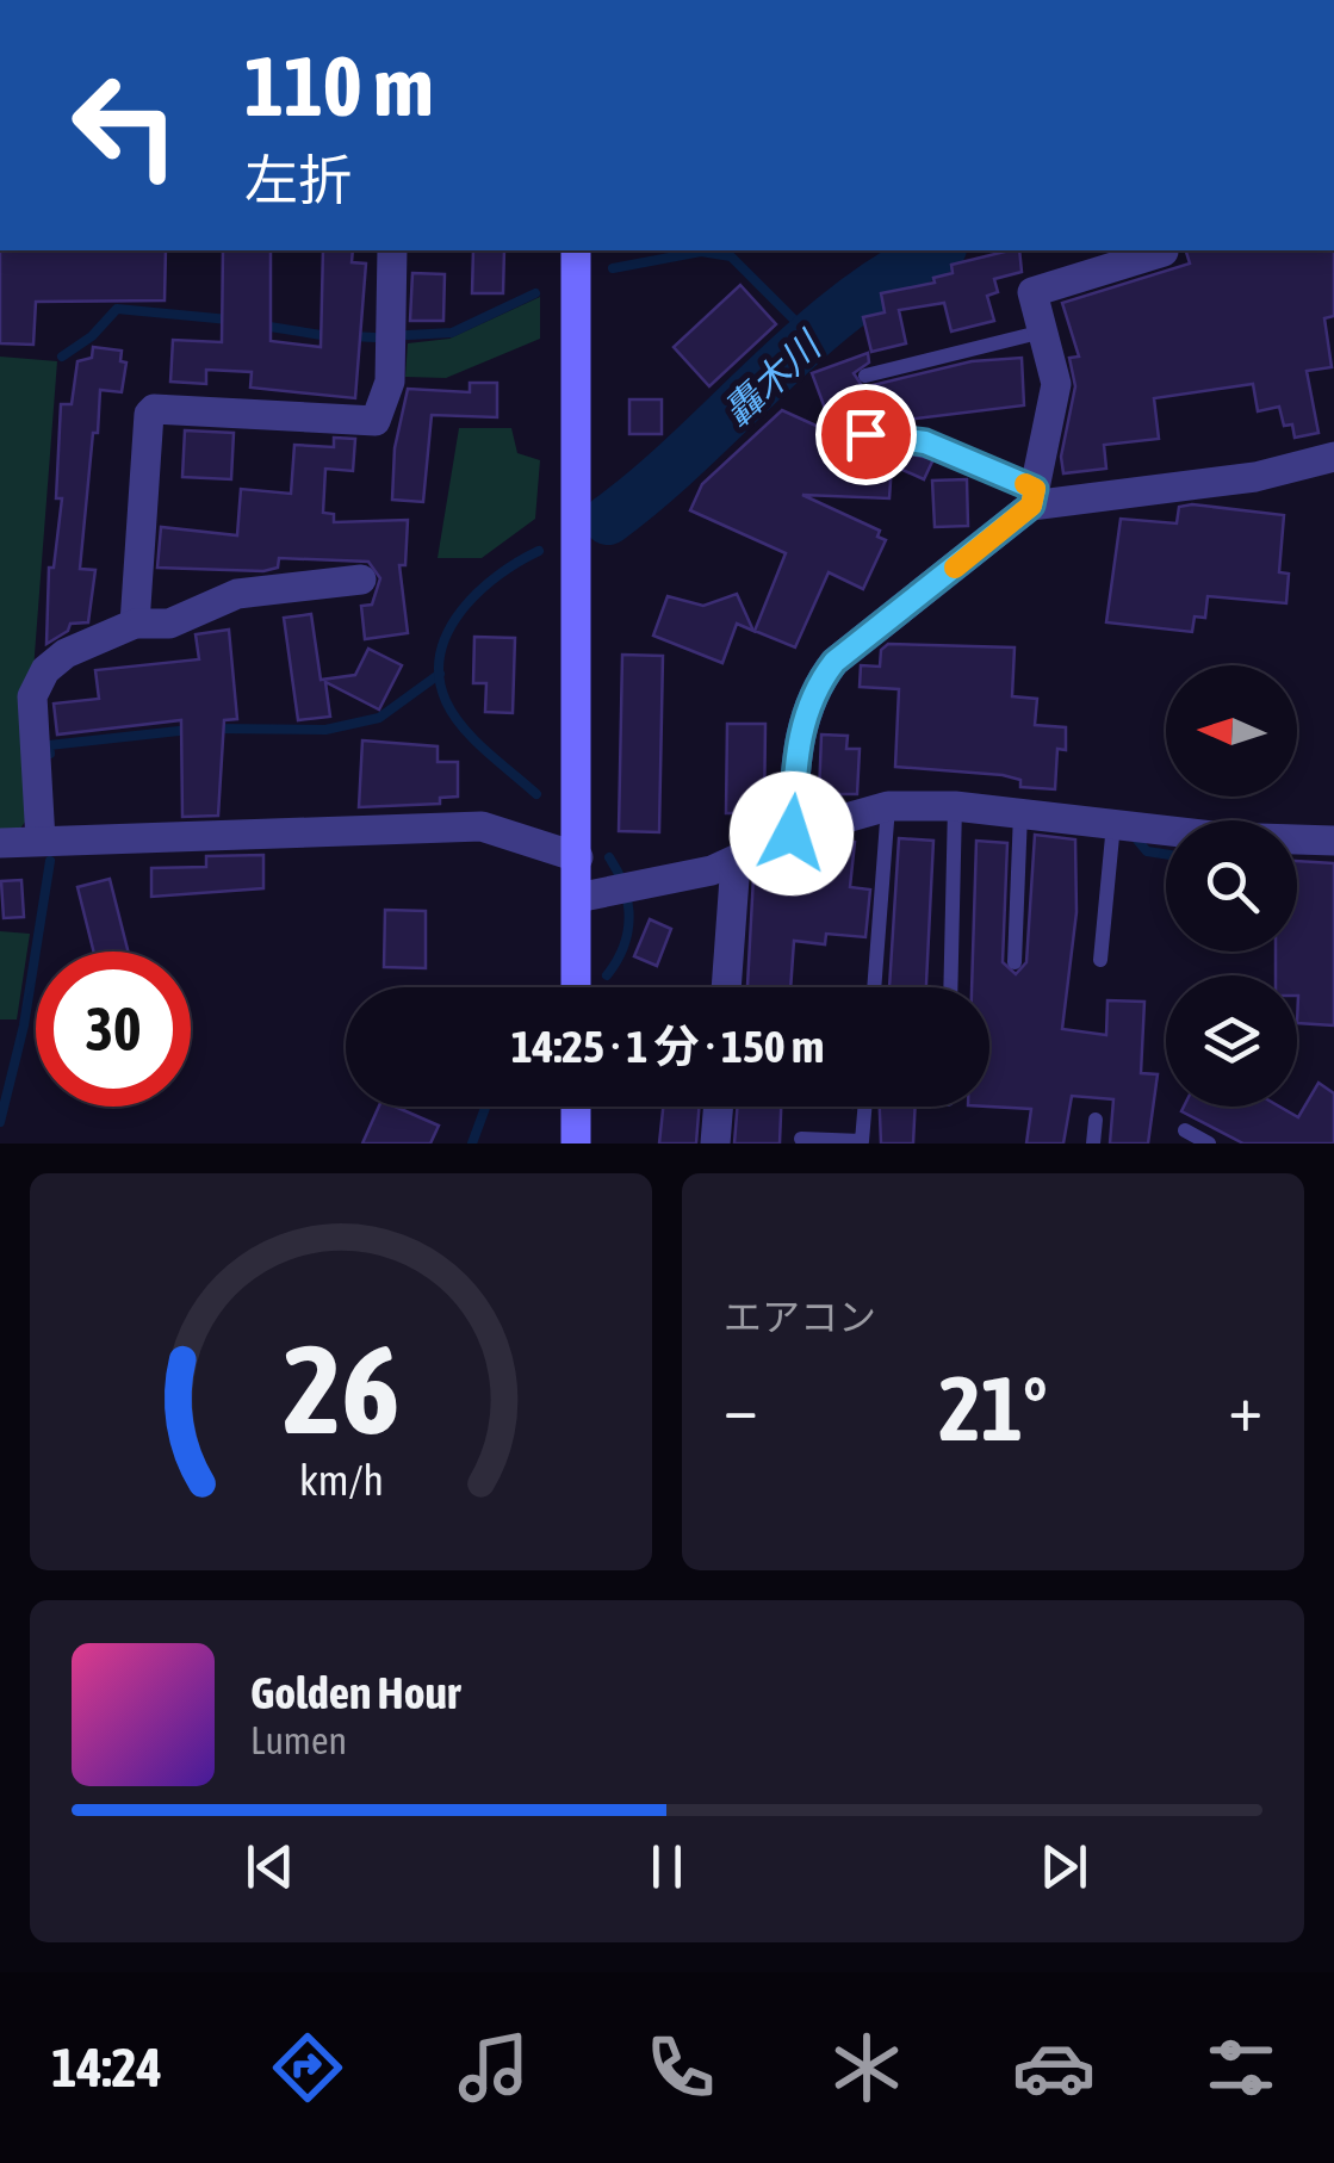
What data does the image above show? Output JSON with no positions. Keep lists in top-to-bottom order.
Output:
{
  "water": ["轟木川"],
  "north": "left",
  "page": {
    "turn": ["110 m", "左折"],
    "limit": "30",
    "trip": "14:25 · 1 分 · 150 m",
    "tile": "エアコン",
    "heat": ["−", "21°", "+"],
    "song": ["Golden Hour", "Lumen"],
    "tabs": "14:24",
    "gauge": ["26", "km/h"]
  }
}
